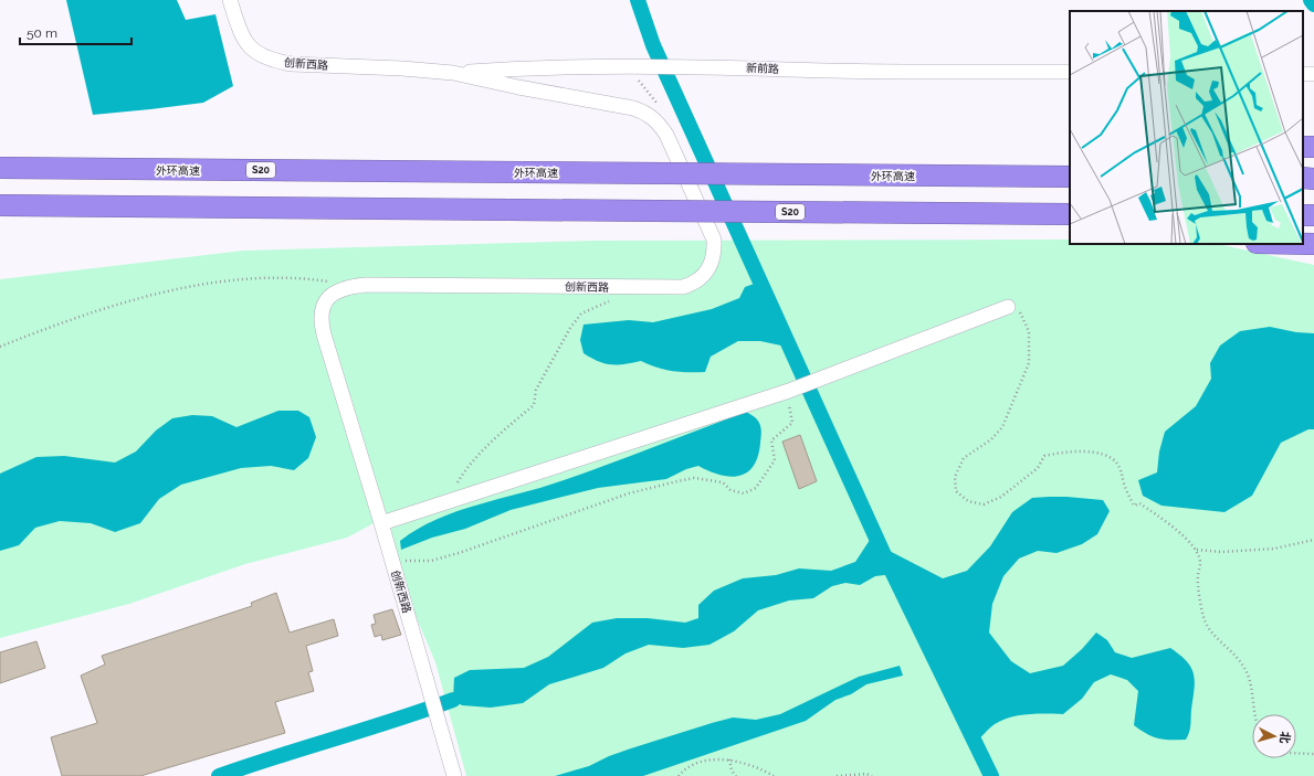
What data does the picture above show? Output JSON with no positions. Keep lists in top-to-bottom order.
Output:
{
  "streets": {
    "highway": ["外环高速", "S20"],
    "street": ["创新西路", "新前路"]
  },
  "crossings": [
    ["创新西路", "新前路"]
  ],
  "scale_bar": "50 m",
  "north": "right"
}
